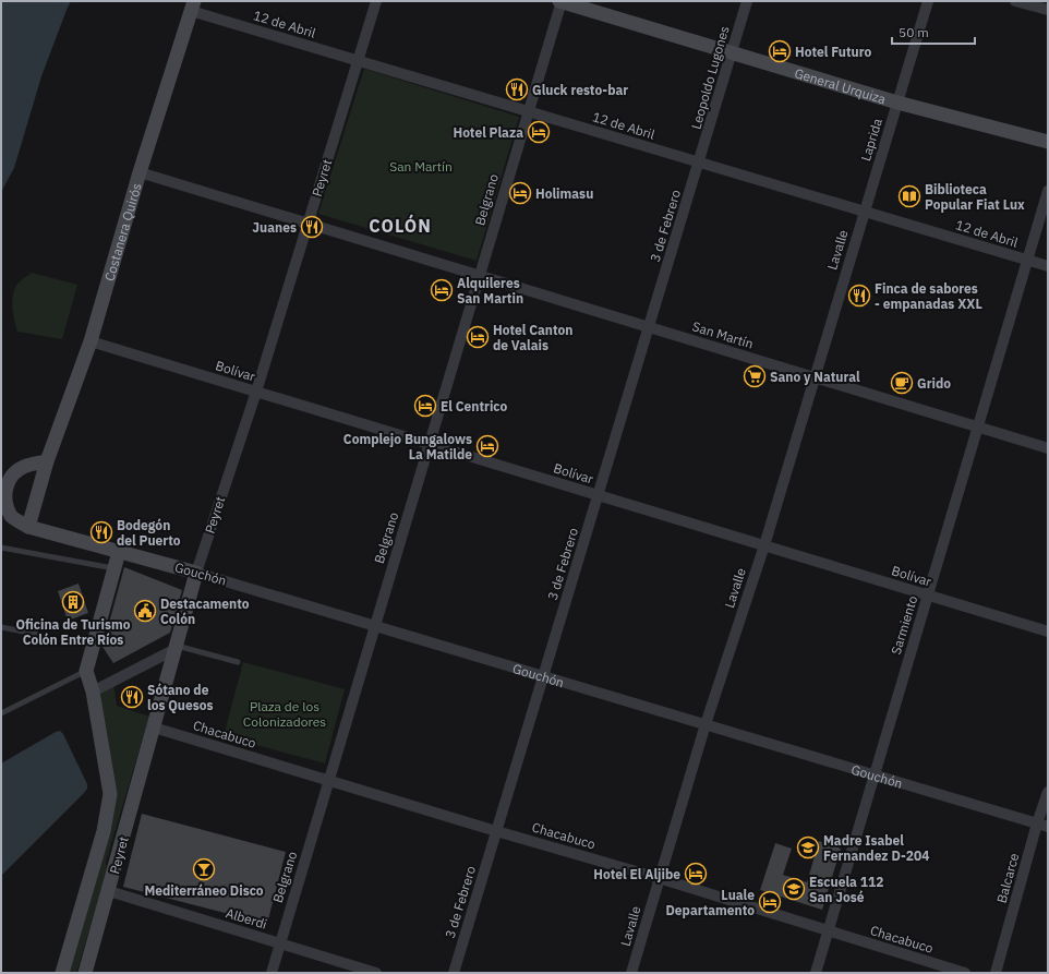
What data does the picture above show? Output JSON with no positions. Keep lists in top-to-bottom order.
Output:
{
  "streets": {
    "main road": [
      "General Urquiza",
      "Peyret",
      "Costanera Quirós",
      "Gouchón"
    ],
    "street": [
      "12 de Abril",
      "Leopoldo Lugones",
      "Laprida",
      "Belgrano",
      "3 de Febrero",
      "Lavalle",
      "San Martín",
      "Bolívar",
      "Sarmiento",
      "Chacabuco",
      "Balcarce",
      "Alberdi"
    ]
  },
  "crossings": [
    ["12 de Abril", "Leopoldo Lugones"],
    ["12 de Abril", "Laprida"],
    ["12 de Abril", "Peyret"],
    ["12 de Abril", "Belgrano"],
    ["12 de Abril", "3 de Febrero"],
    ["12 de Abril", "Costanera Quirós"],
    ["12 de Abril", "Lavalle"],
    ["12 de Abril", "Sarmiento"],
    ["Leopoldo Lugones", "General Urquiza"],
    ["Leopoldo Lugones", "3 de Febrero"],
    ["General Urquiza", "Laprida"],
    ["General Urquiza", "Belgrano"],
    ["Laprida", "Lavalle"],
    ["Peyret", "San Martín"],
    ["Peyret", "Bolívar"],
    ["Peyret", "Gouchón"],
    ["Peyret", "Chacabuco"],
    ["Peyret", "Alberdi"],
    ["Belgrano", "San Martín"],
    ["Belgrano", "Bolívar"],
    ["Belgrano", "Gouchón"],
    ["Belgrano", "Chacabuco"],
    ["Belgrano", "Alberdi"],
    ["3 de Febrero", "San Martín"],
    ["3 de Febrero", "Bolívar"],
    ["3 de Febrero", "Gouchón"],
    ["3 de Febrero", "Chacabuco"],
    ["Costanera Quirós", "San Martín"],
    ["Costanera Quirós", "Bolívar"],
    ["Costanera Quirós", "Gouchón"],
    ["Lavalle", "San Martín"],
    ["Lavalle", "Bolívar"],
    ["Lavalle", "Gouchón"],
    ["Lavalle", "Chacabuco"],
    ["San Martín", "Sarmiento"],
    ["Bolívar", "Sarmiento"],
    ["Gouchón", "Sarmiento"],
    ["Gouchón", "Balcarce"],
    ["Sarmiento", "Chacabuco"]
  ],
  "districts": ["COLÓN"],
  "parks": ["San Martín", "Plaza de los Colonizadores"],
  "places": {
    "hotel": [
      "Hotel Futuro",
      "Hotel Plaza",
      "Holimasu",
      "Alquileres San Martin",
      "Hotel Canton de Valais",
      "El Centrico",
      "Complejo Bungalows La Matilde",
      "Hotel El Aljibe",
      "Luale Departamento"
    ],
    "restaurant": [
      "Gluck resto-bar",
      "Juanes",
      "Finca de sabores - empanadas XXL",
      "Bodegón del Puerto",
      "Sótano de los Quesos"
    ],
    "library": ["Biblioteca Popular Fiat Lux"],
    "supermarket": ["Sano y Natural"],
    "cafe": ["Grido"],
    "building": ["Oficina de Turismo Colón Entre Ríos"],
    "public building": ["Destacamento Colón"],
    "school or university": ["Madre Isabel Fernandez D-204", "Escuela 112 San José"],
    "bar": ["Mediterráneo Disco"]
  },
  "scale_bar": "50 m"
}
